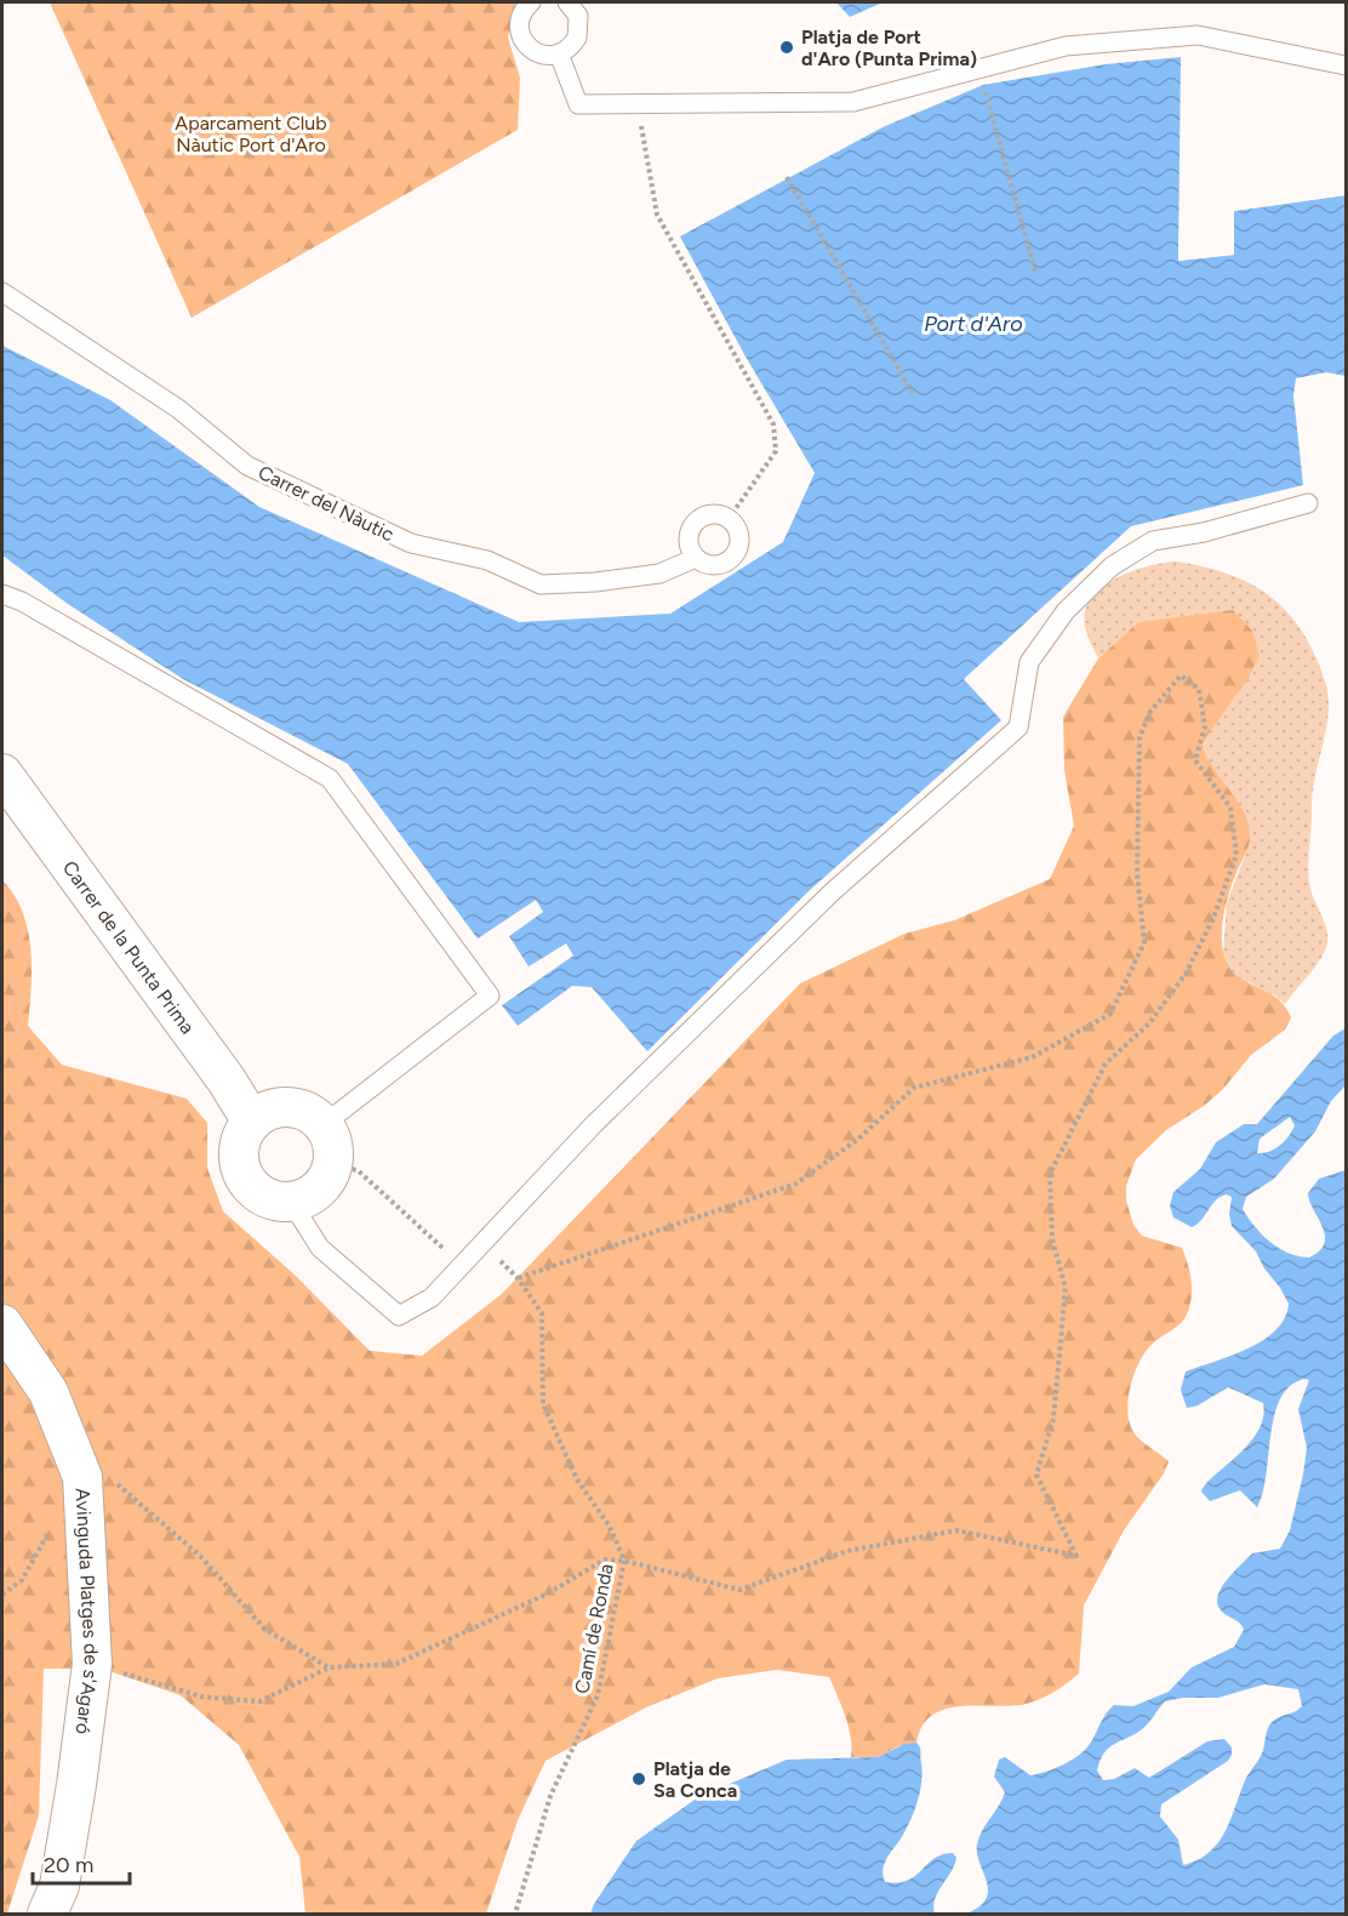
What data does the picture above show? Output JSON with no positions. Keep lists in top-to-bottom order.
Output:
{
  "streets": {
    "street": ["Carrer de la Punta Prima", "Avinguda Platges de s'Agaró"],
    "lane": ["Carrer del Nàutic"],
    "path": ["Camí de Ronda"]
  },
  "water": ["Port d'Aro"],
  "parks": ["Aparcament Club Nàutic Port d'Aro"],
  "places": ["Platja de Port d'Aro (Punta Prima)", "Platja de Sa Conca"],
  "scale_bar": "20 m"
}
